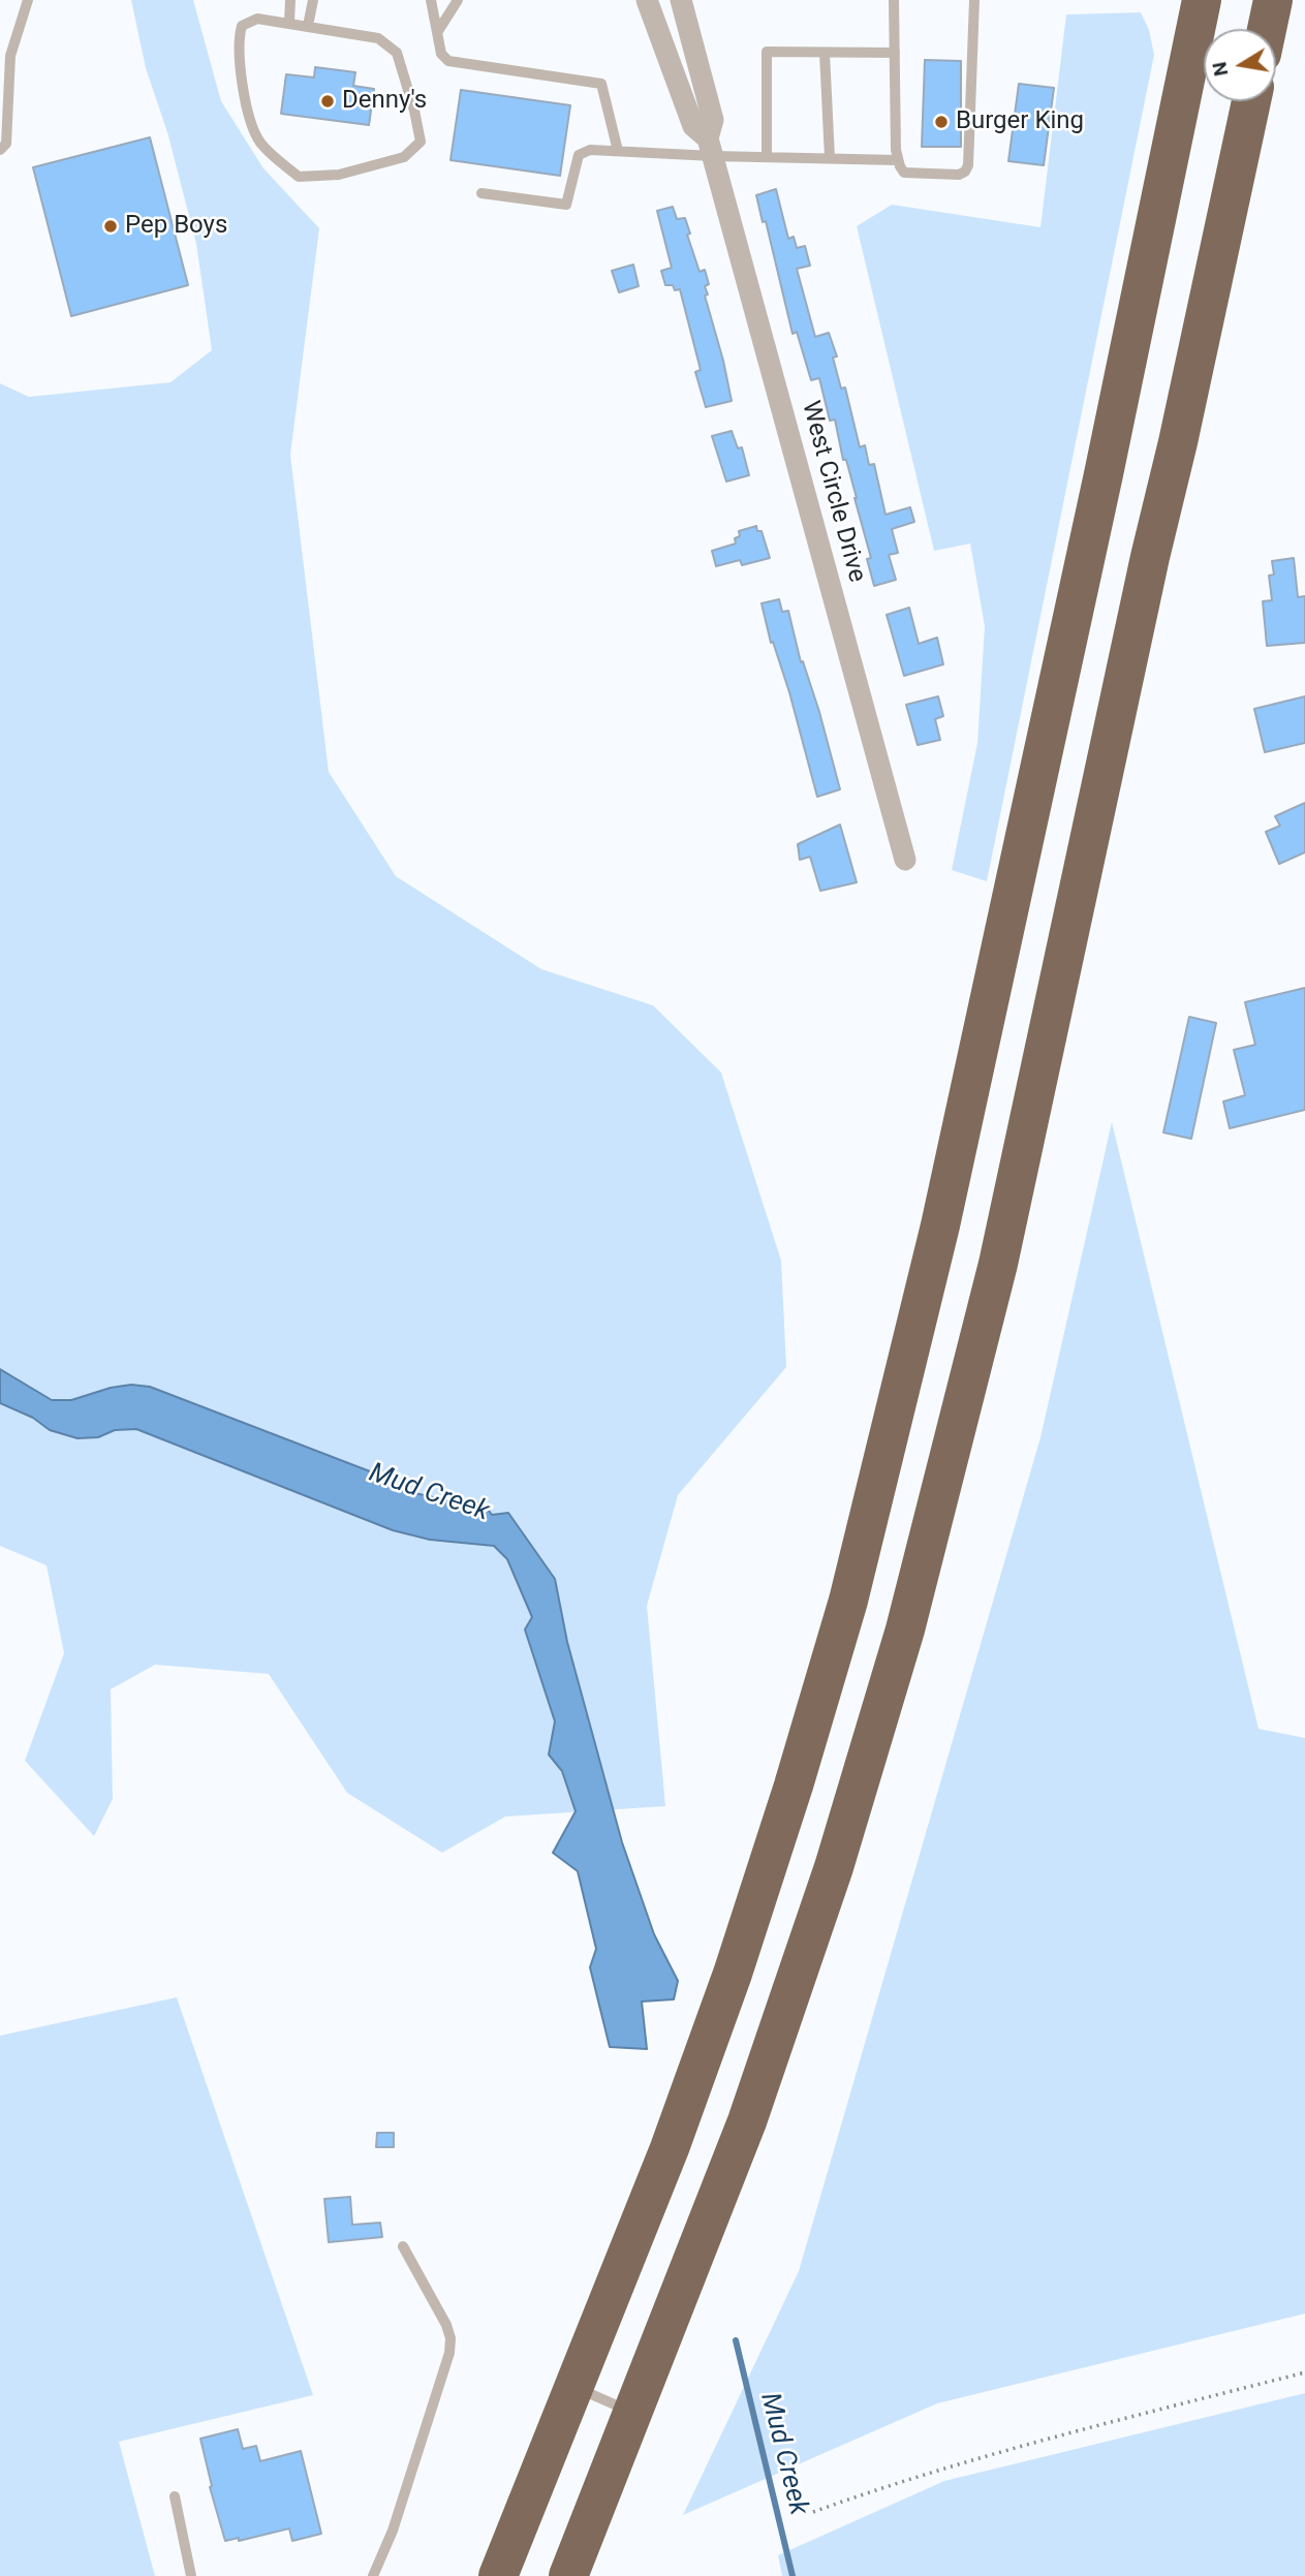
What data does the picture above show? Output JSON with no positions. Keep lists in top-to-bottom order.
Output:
{
  "streets": {
    "street": ["West Circle Drive"]
  },
  "water": ["Mud Creek"],
  "places": ["Denny's", "Burger King", "Pep Boys"],
  "north": "left"
}
